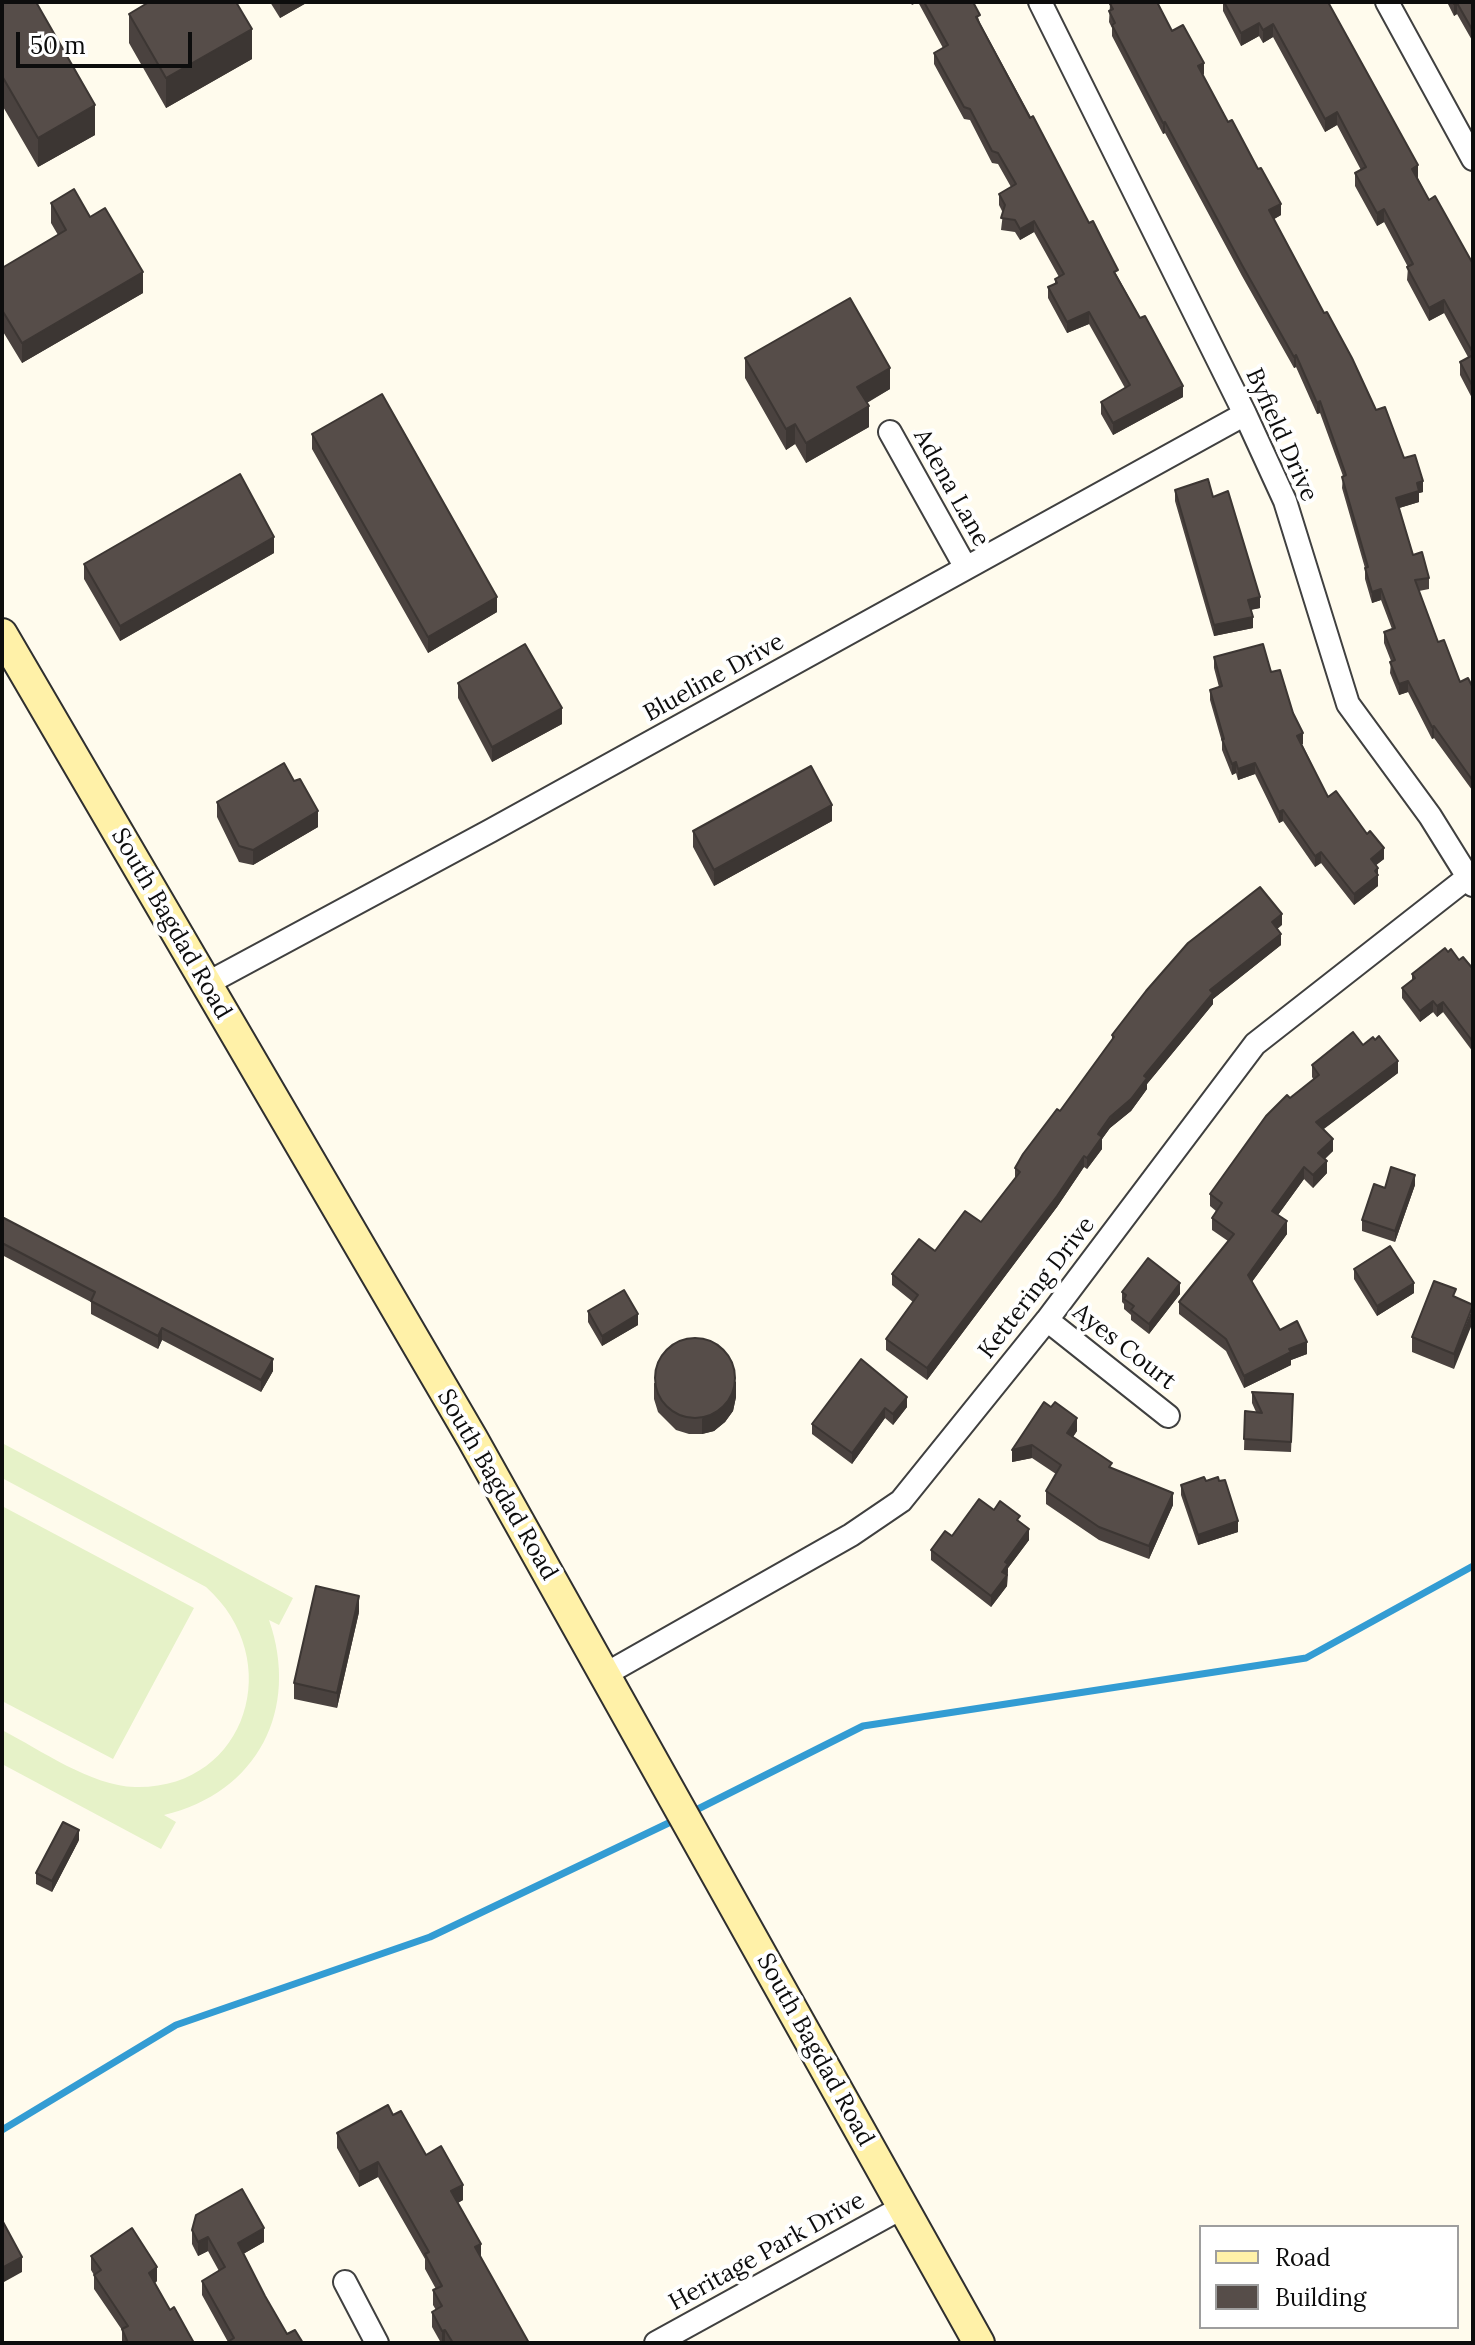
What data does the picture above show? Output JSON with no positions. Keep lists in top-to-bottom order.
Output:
{
  "streets": {
    "main road": ["South Bagdad Road"],
    "street": [
      "Byfield Drive",
      "Adena Lane",
      "Blueline Drive",
      "Kettering Drive",
      "Ayes Court",
      "Heritage Park Drive"
    ]
  },
  "crossings": [
    ["Byfield Drive", "Blueline Drive"],
    ["Byfield Drive", "Kettering Drive"],
    ["Adena Lane", "Blueline Drive"],
    ["Blueline Drive", "South Bagdad Road"],
    ["South Bagdad Road", "Kettering Drive"],
    ["South Bagdad Road", "Heritage Park Drive"],
    ["Kettering Drive", "Ayes Court"]
  ],
  "legend": ["Road", "Building"],
  "scale_bar": "50 m"
}
